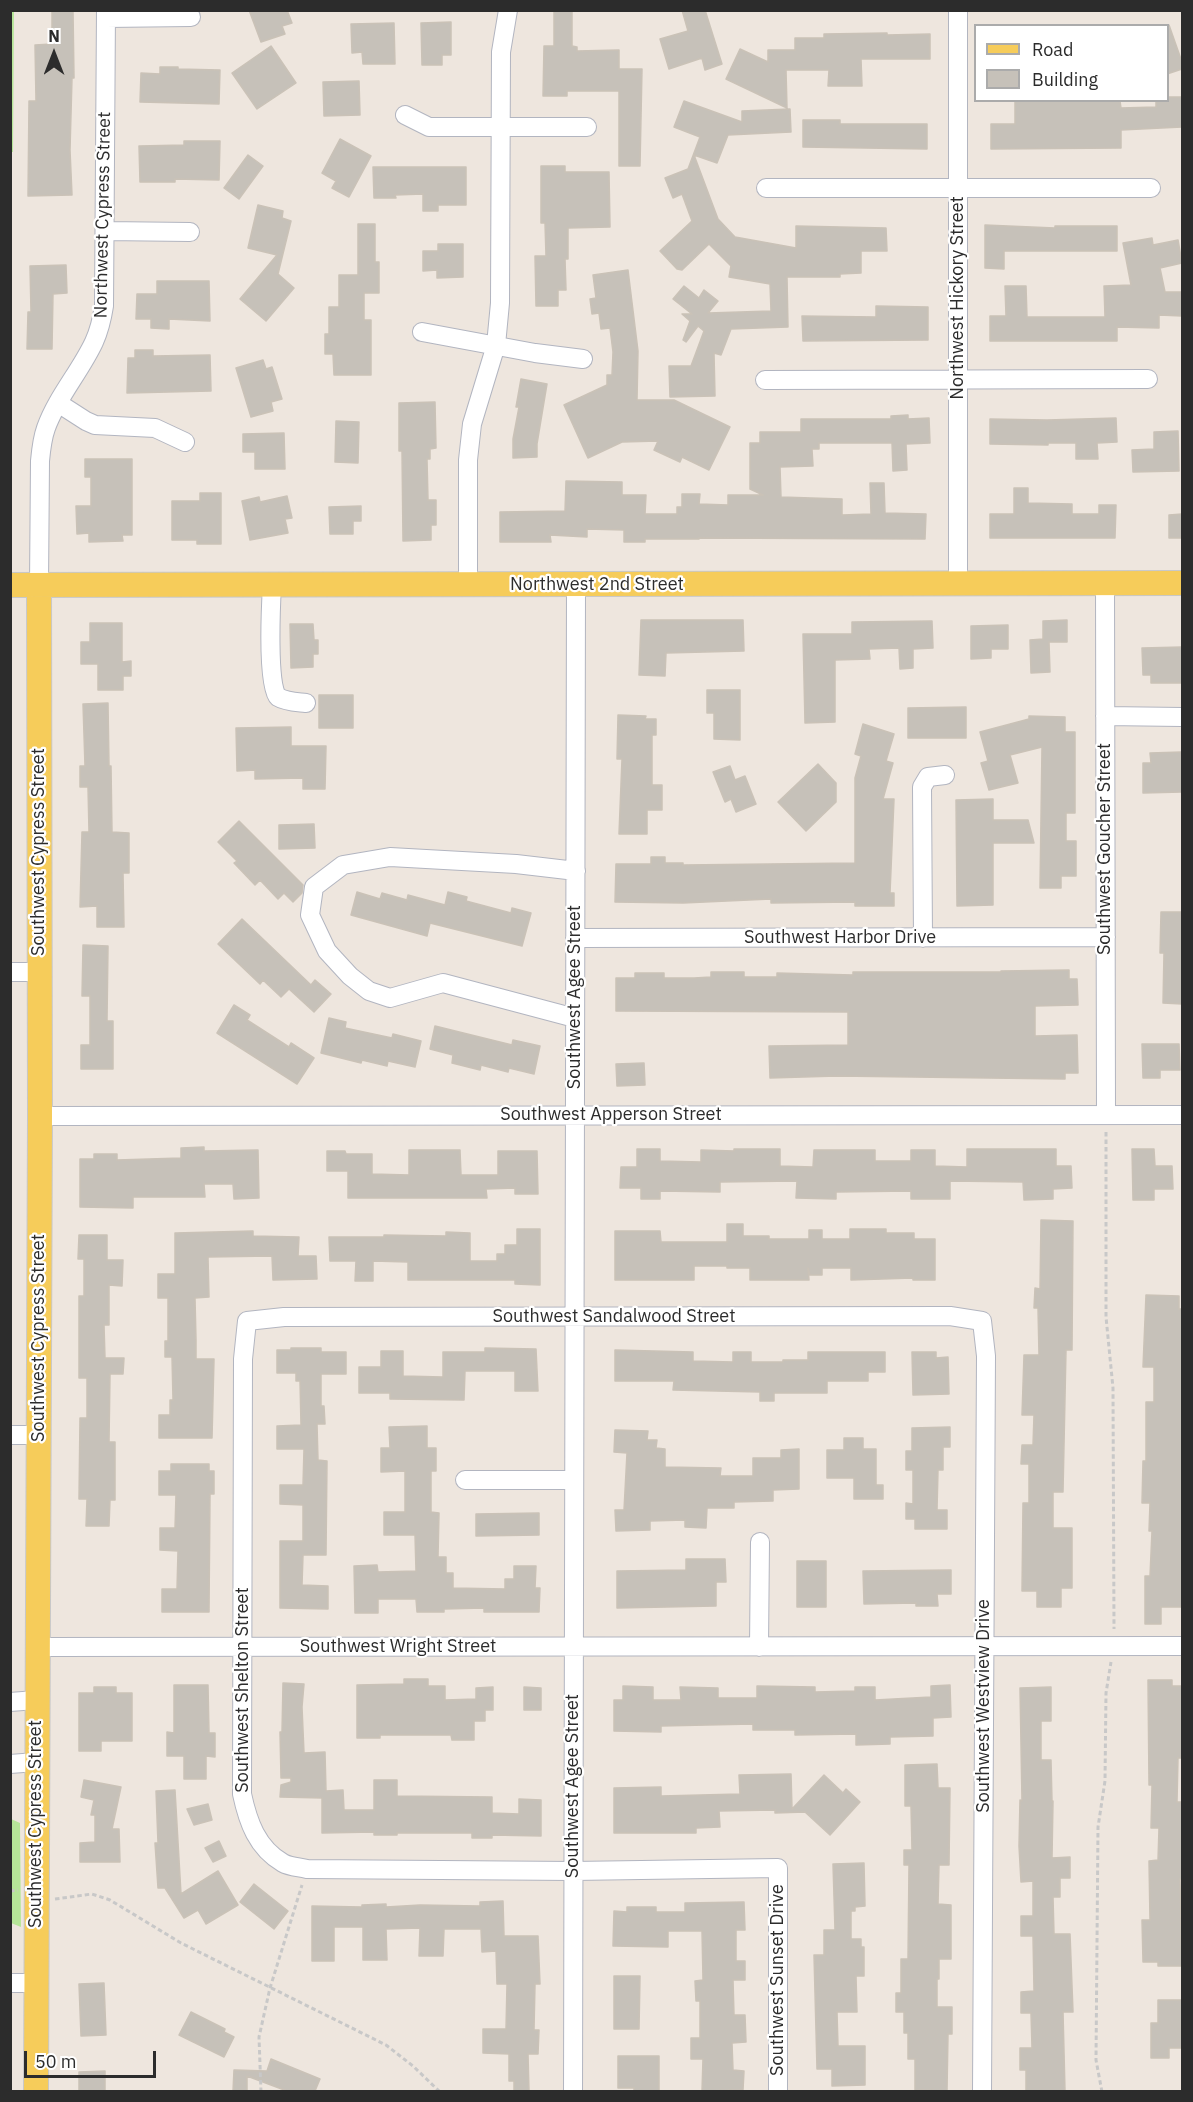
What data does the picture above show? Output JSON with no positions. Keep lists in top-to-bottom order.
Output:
{
  "streets": {
    "main road": ["Northwest 2nd Street", "Southwest Cypress Street"],
    "street": [
      "Northwest Cypress Street",
      "Northwest Hickory Street",
      "Southwest Goucher Street",
      "Southwest Harbor Drive",
      "Southwest Agee Street",
      "Southwest Apperson Street",
      "Southwest Sandalwood Street",
      "Southwest Wright Street",
      "Southwest Shelton Street",
      "Southwest Westview Drive",
      "Southwest Sunset Drive"
    ]
  },
  "crossings": [
    ["Northwest Cypress Street", "Northwest 2nd Street"],
    ["Northwest Cypress Street", "Southwest Cypress Street"],
    ["Northwest Hickory Street", "Northwest 2nd Street"],
    ["Northwest 2nd Street", "Southwest Goucher Street"],
    ["Northwest 2nd Street", "Southwest Cypress Street"],
    ["Northwest 2nd Street", "Southwest Agee Street"],
    ["Southwest Goucher Street", "Southwest Harbor Drive"],
    ["Southwest Goucher Street", "Southwest Apperson Street"],
    ["Southwest Cypress Street", "Southwest Apperson Street"],
    ["Southwest Cypress Street", "Southwest Wright Street"],
    ["Southwest Harbor Drive", "Southwest Agee Street"],
    ["Southwest Agee Street", "Southwest Apperson Street"],
    ["Southwest Agee Street", "Southwest Sandalwood Street"],
    ["Southwest Agee Street", "Southwest Wright Street"],
    ["Southwest Agee Street", "Southwest Shelton Street"],
    ["Southwest Sandalwood Street", "Southwest Shelton Street"],
    ["Southwest Sandalwood Street", "Southwest Westview Drive"],
    ["Southwest Wright Street", "Southwest Shelton Street"],
    ["Southwest Wright Street", "Southwest Westview Drive"],
    ["Southwest Shelton Street", "Southwest Sunset Drive"]
  ],
  "legend": ["Road", "Building"],
  "scale_bar": "50 m",
  "north": "top"
}
